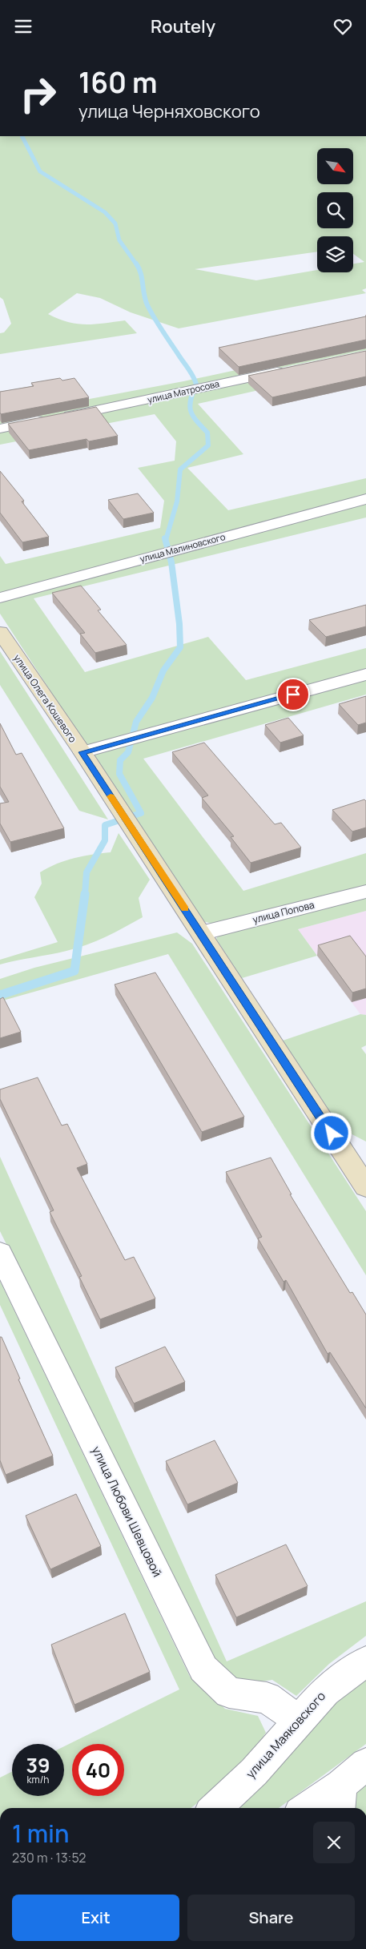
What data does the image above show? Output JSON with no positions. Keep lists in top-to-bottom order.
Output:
{
  "streets": {
    "street": [
      "улица Матросова",
      "улица Малиновского",
      "улица Олега Кошевого",
      "улица Попова",
      "улица Любови Шевцовой",
      "улица Маяковского"
    ]
  },
  "crossings": [
    ["улица Олега Кошевого", "улица Попова"],
    ["улица Любови Шевцовой", "улица Маяковского"]
  ],
  "north": "bottom right",
  "page": {
    "header": "Routely",
    "turn": ["160 m", "улица Черняховского"],
    "speed": "39 km/h",
    "limit": "40",
    "heading": ["1 min", "230 m · 13:52"],
    "buttons": ["Exit", "Share"]
  }
}
